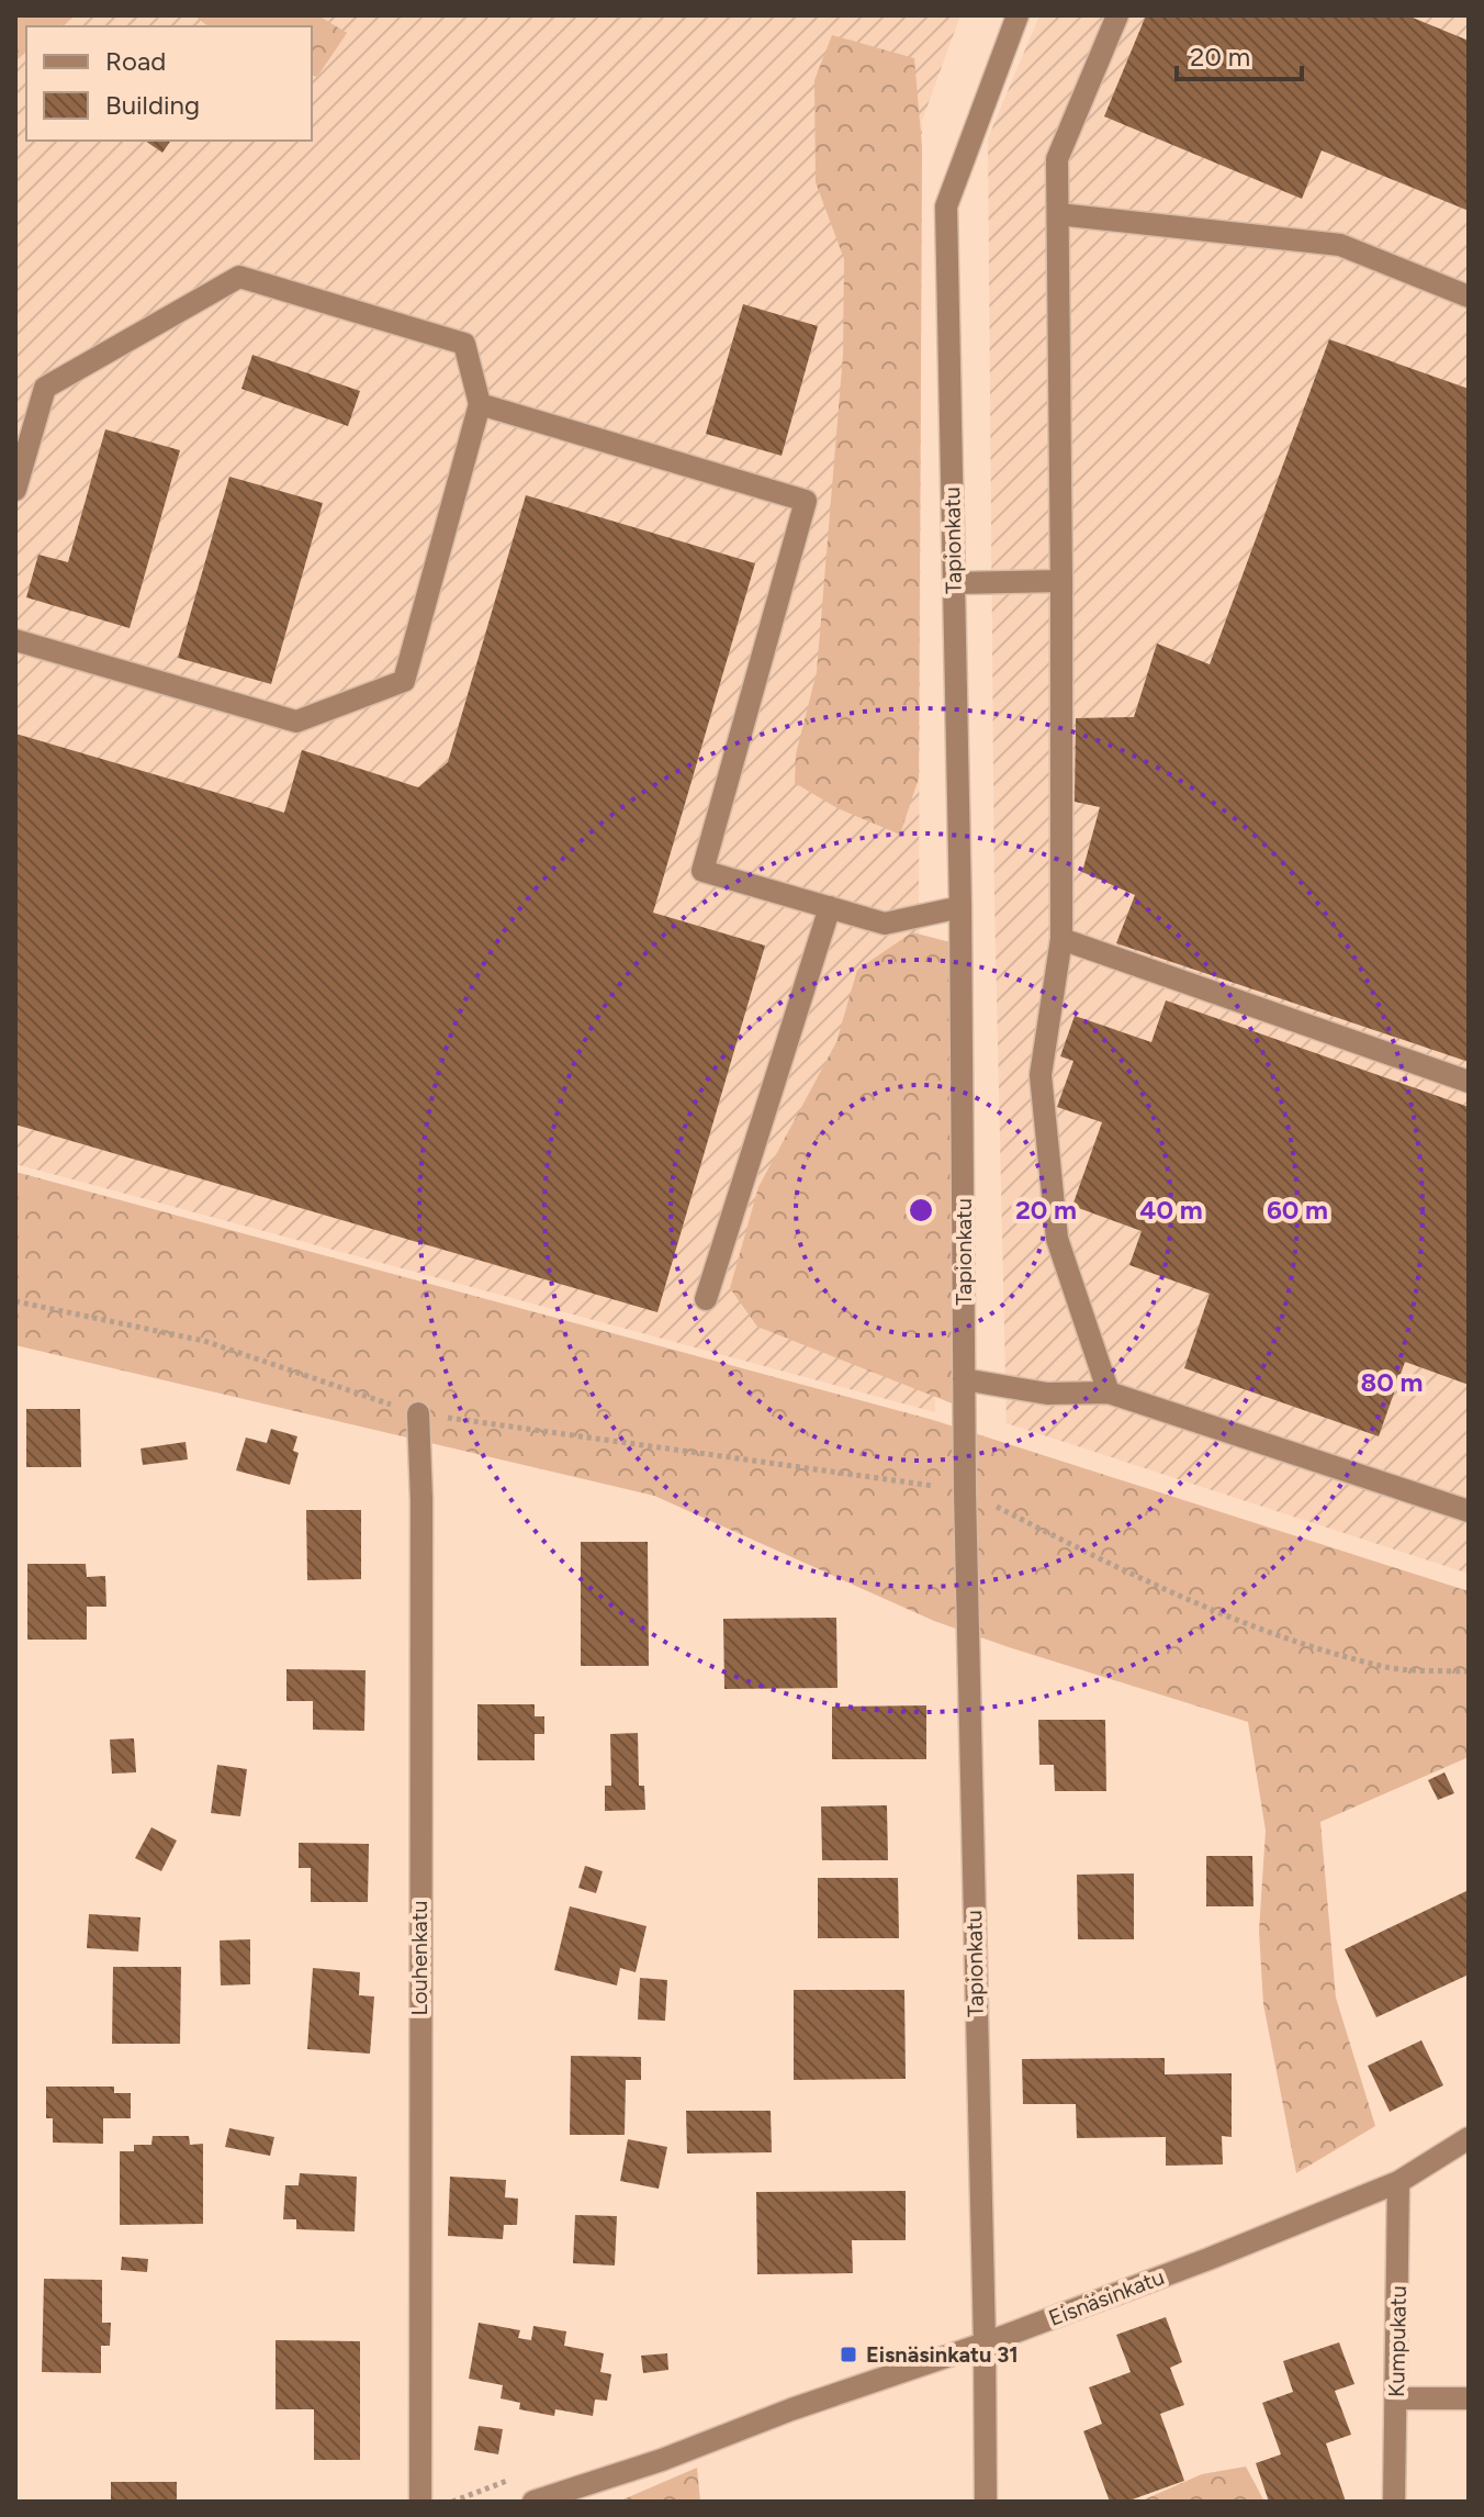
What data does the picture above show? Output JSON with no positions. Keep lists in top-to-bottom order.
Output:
{
  "streets": {
    "street": [
      "Tapionkatu",
      "Louhenkatu",
      "Eisnäsinkatu",
      "Kumpukatu"
    ]
  },
  "crossings": [
    ["Tapionkatu", "Eisnäsinkatu"],
    ["Eisnäsinkatu", "Kumpukatu"]
  ],
  "places": {
    "transit": ["Eisnäsinkatu 31"]
  },
  "legend": ["Road", "Building"],
  "scale_bar": "20 m",
  "rings": [
    "20 m",
    "40 m",
    "60 m",
    "80 m"
  ]
}
